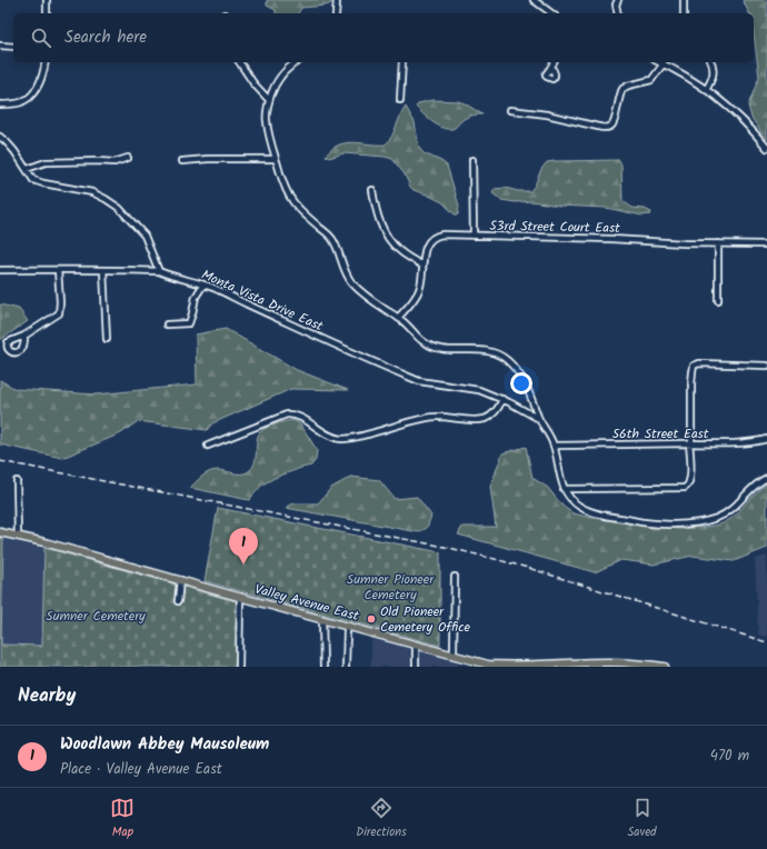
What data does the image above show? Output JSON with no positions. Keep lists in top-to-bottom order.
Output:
{
  "streets": {
    "main road": ["Valley Avenue East"],
    "street": ["53rd Street Court East", "Monta Vista Drive East", "56th Street East"]
  },
  "parks": ["Sumner Pioneer Cemetery", "Sumner Cemetery"],
  "places": ["Old Pioneer Cemetery Office"],
  "page": {
    "search": "Search here",
    "pins": "1",
    "heading": "Nearby",
    "list": [
      {
        "mark": "1",
        "name": "Woodlawn Abbey Mausoleum",
        "note": "Place · Valley Avenue East",
        "value": "470 m"
      }
    ],
    "nav": ["Map", "Directions", "Saved"]
  }
}
